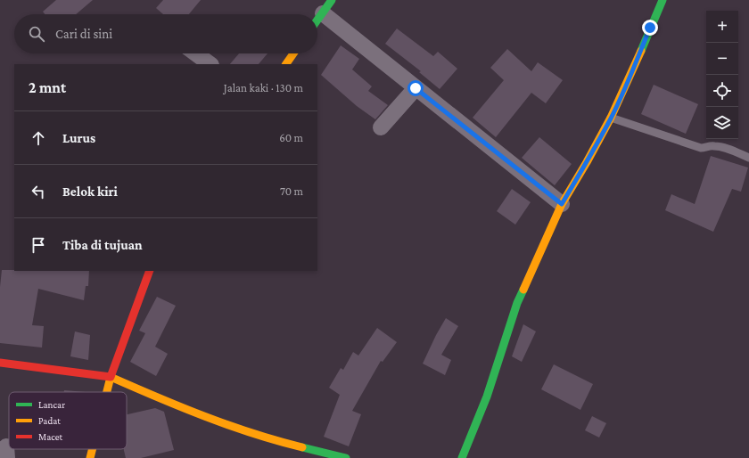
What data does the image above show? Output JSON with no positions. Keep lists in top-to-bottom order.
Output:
{
  "legend": ["Lancar", "Padat", "Macet"],
  "page": {
    "map_buttons": ["+", "−"],
    "search": "Cari di sini",
    "heading": ["2 mnt", "Jalan kaki · 130 m"],
    "list": [
      ["Lurus", "60 m"],
      ["Belok kiri", "70 m"],
      "Tiba di tujuan"
    ]
  }
}
